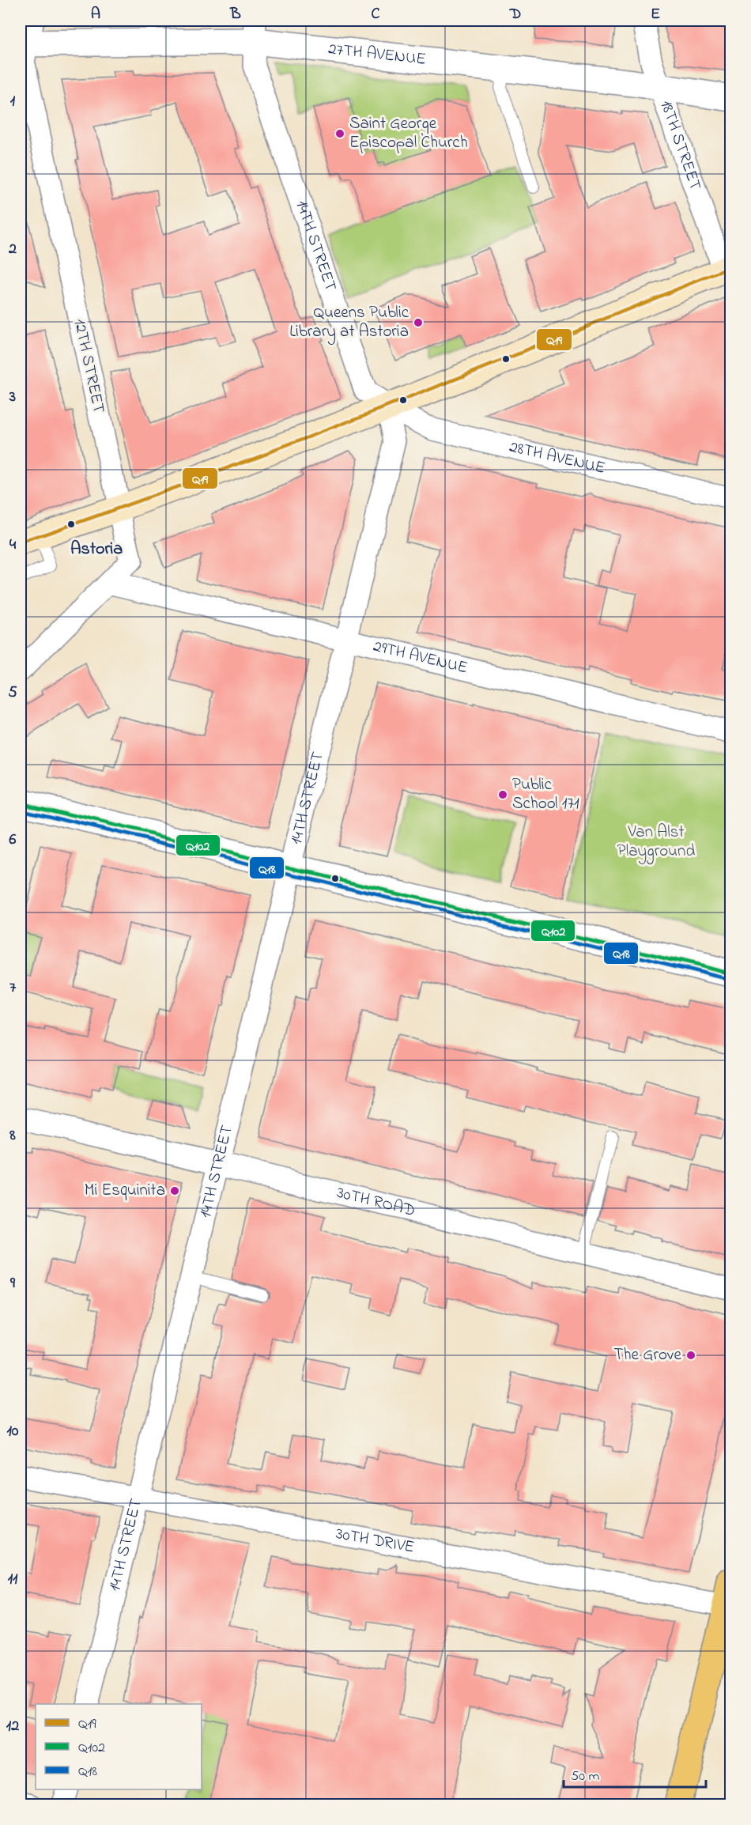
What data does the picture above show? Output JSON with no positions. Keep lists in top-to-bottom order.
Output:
{
  "streets": {
    "street": [
      "27TH AVENUE",
      "18TH STREET",
      "14TH STREET",
      "12TH STREET",
      "28TH AVENUE",
      "29TH AVENUE",
      "30TH ROAD",
      "30TH DRIVE"
    ]
  },
  "crossings": [
    ["27TH AVENUE", "18TH STREET"],
    ["27TH AVENUE", "14TH STREET"],
    ["27TH AVENUE", "12TH STREET"],
    ["14TH STREET", "28TH AVENUE"],
    ["14TH STREET", "29TH AVENUE"],
    ["14TH STREET", "30TH ROAD"],
    ["14TH STREET", "30TH DRIVE"],
    ["12TH STREET", "29TH AVENUE"]
  ],
  "districts": ["Astoria"],
  "parks": ["Van Alst Playground"],
  "places": [
    "Saint George Episcopal Church",
    "Queens Public Library at Astoria",
    "Public School 171",
    "Mi Esquinita",
    "The Grove"
  ],
  "lines": ["transit line Q19", "transit line Q102", "transit line Q18"],
  "legend": ["Q19", "Q102", "Q18"],
  "scale_bar": "50 m",
  "grid": {
    "columns": [
      "A",
      "B",
      "C",
      "D",
      "E"
    ],
    "rows": [
      "1",
      "2",
      "3",
      "4",
      "5",
      "6",
      "7",
      "8",
      "9",
      "10",
      "11",
      "12"
    ]
  }
}
